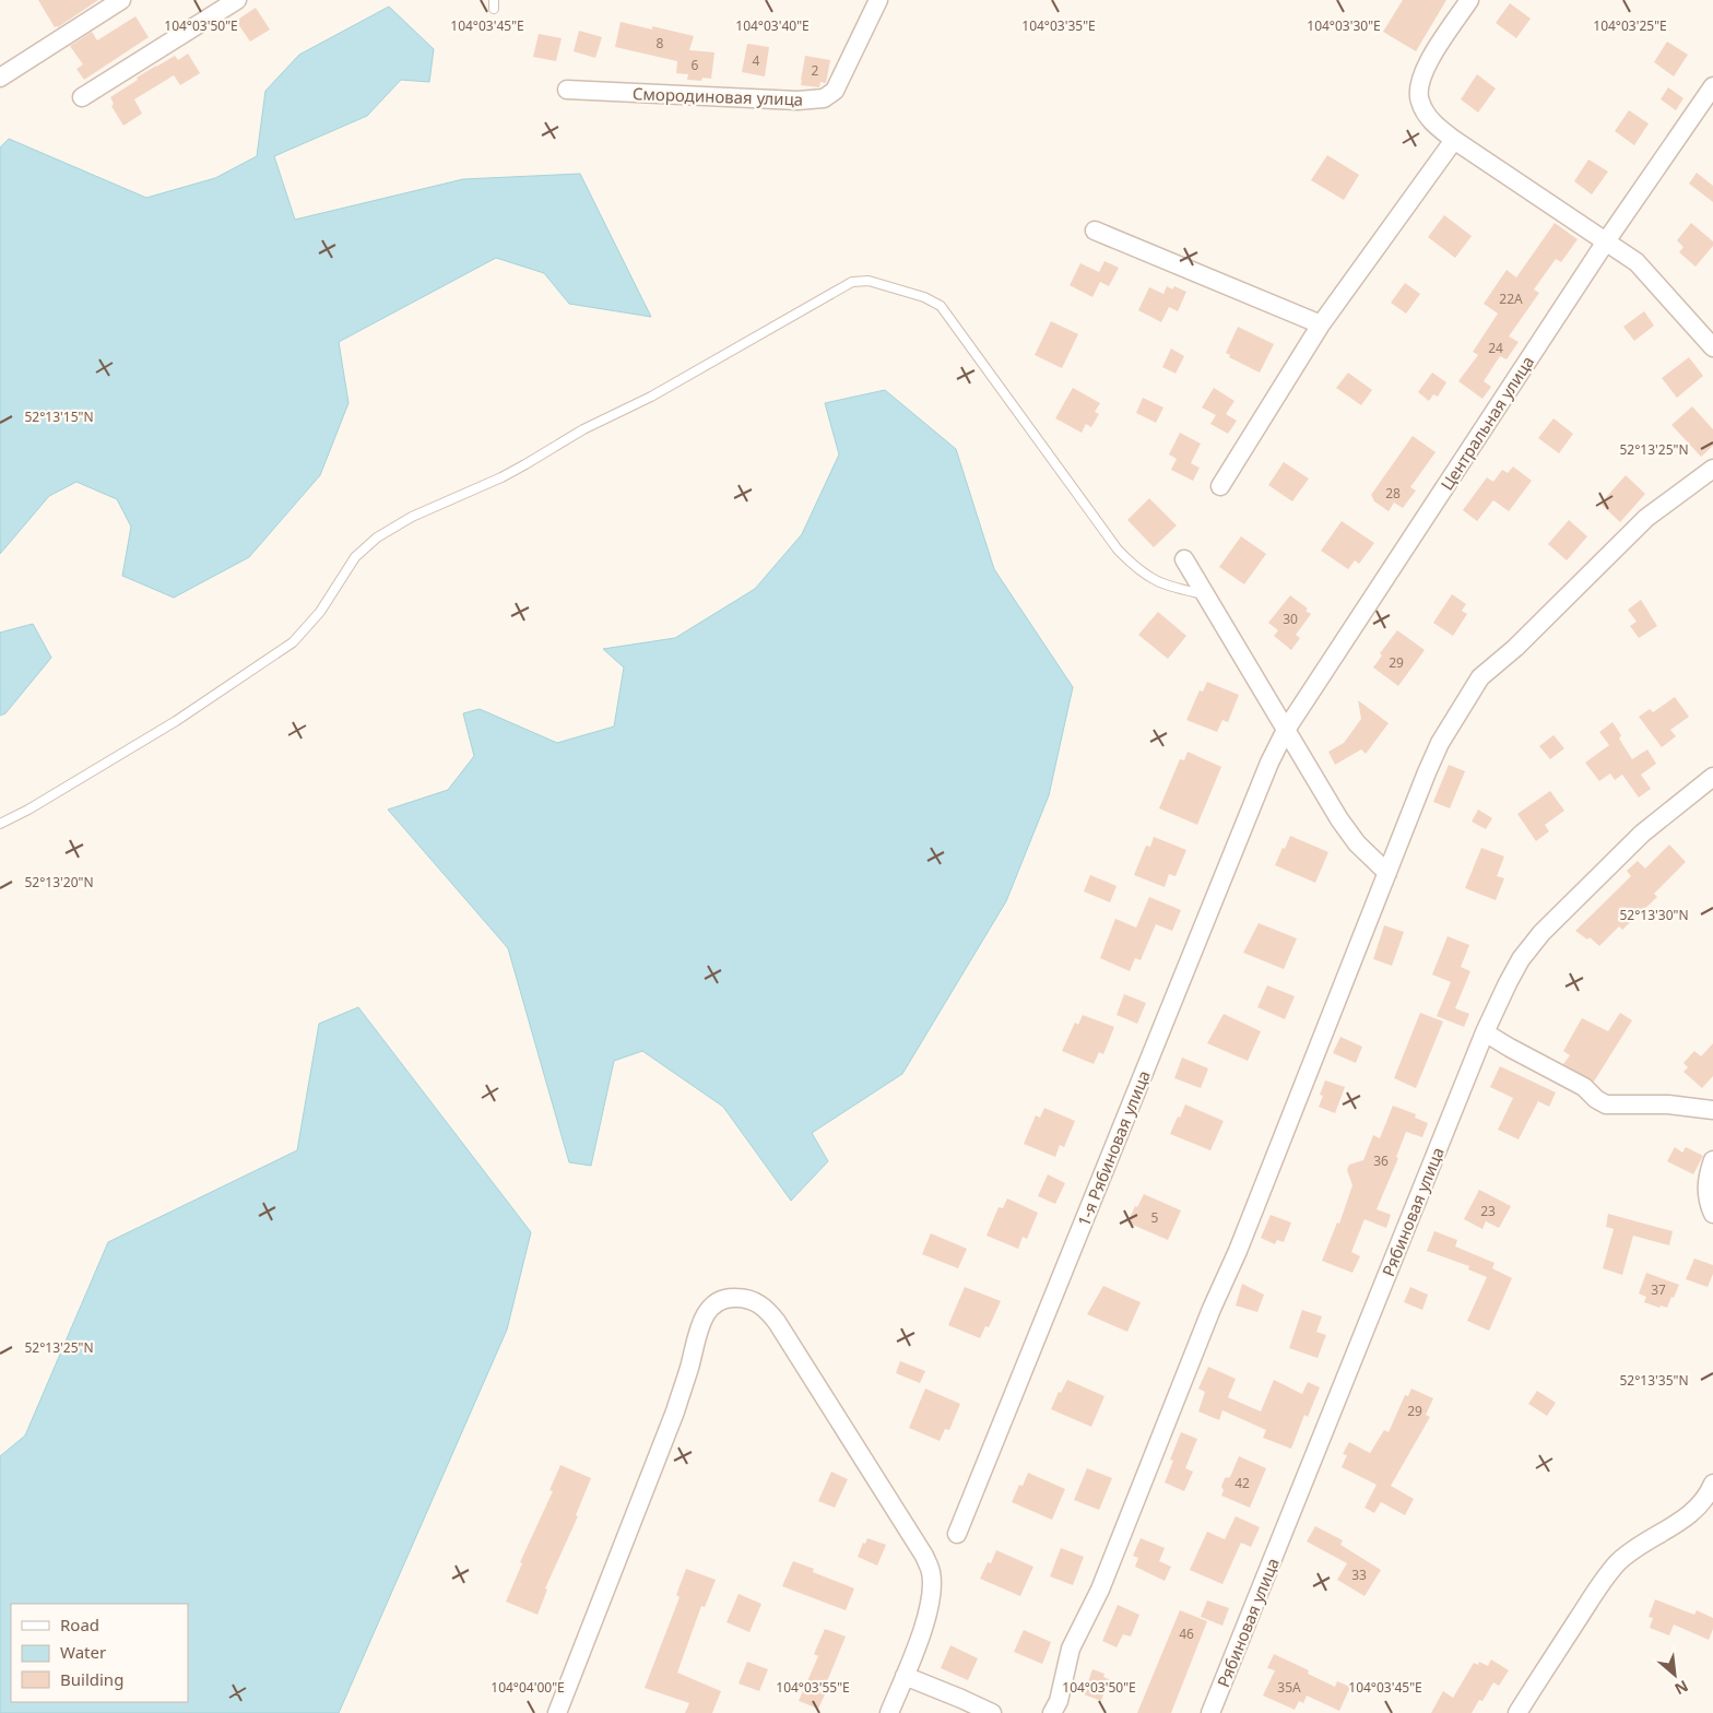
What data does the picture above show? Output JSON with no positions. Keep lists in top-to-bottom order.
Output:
{
  "streets": {
    "street": [
      "Смородиновая улица",
      "Центральная улица",
      "1-я Рябиновая улица",
      "Рябиновая улица"
    ]
  },
  "crossings": [
    ["Центральная улица", "1-я Рябиновая улица"]
  ],
  "house_numbers": [
    "8",
    "4",
    "6",
    "2",
    "22А",
    "24",
    "28",
    "30",
    "29",
    "36",
    "23",
    "5",
    "37",
    "29",
    "42",
    "33",
    "46",
    "35А"
  ],
  "legend": ["Road", "Water", "Building"],
  "north": "bottom right",
  "coordinates": [
    "104°03'50\"E",
    "104°03'45\"E",
    "104°03'40\"E",
    "104°03'35\"E",
    "104°03'30\"E",
    "104°03'25\"E",
    "52°13'15\"N",
    "52°13'25\"N",
    "52°13'20\"N",
    "52°13'30\"N",
    "52°13'35\"N",
    "104°04'00\"E",
    "104°03'55\"E"
  ]
}
